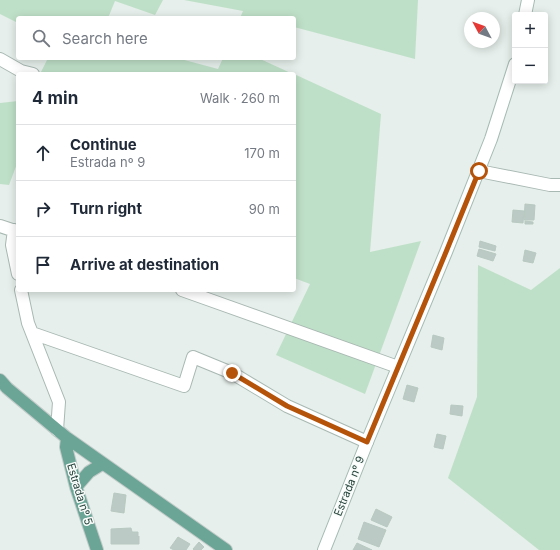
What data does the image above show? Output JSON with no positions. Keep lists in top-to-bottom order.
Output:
{
  "streets": {
    "main road": ["Estrada nº 5"],
    "street": ["Estrada nº 9"]
  },
  "north": "top left",
  "page": {
    "map_buttons": ["+", "−"],
    "search": "Search here",
    "heading": ["4 min", "Walk · 260 m"],
    "list": [
      ["Continue", "Estrada nº 9", "170 m"],
      ["Turn right", "90 m"],
      "Arrive at destination"
    ]
  }
}
